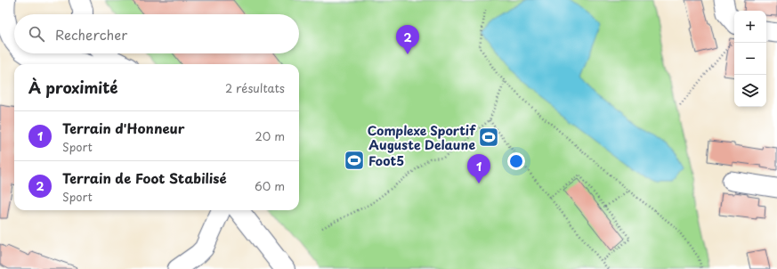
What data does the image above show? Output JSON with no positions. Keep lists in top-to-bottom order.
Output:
{
  "places": {
    "sports": ["Complexe Sportif Auguste Delaune", "Foot5"]
  },
  "page": {
    "map_buttons": ["+", "−"],
    "search": "Rechercher",
    "pins": ["2", "1"],
    "heading": ["À proximité", "2 résultats"],
    "list": [
      {
        "mark": "1",
        "name": "Terrain d'Honneur",
        "note": "Sport",
        "value": "20 m"
      },
      {
        "mark": "2",
        "name": "Terrain de Foot Stabilisé",
        "note": "Sport",
        "value": "60 m"
      }
    ]
  }
}
